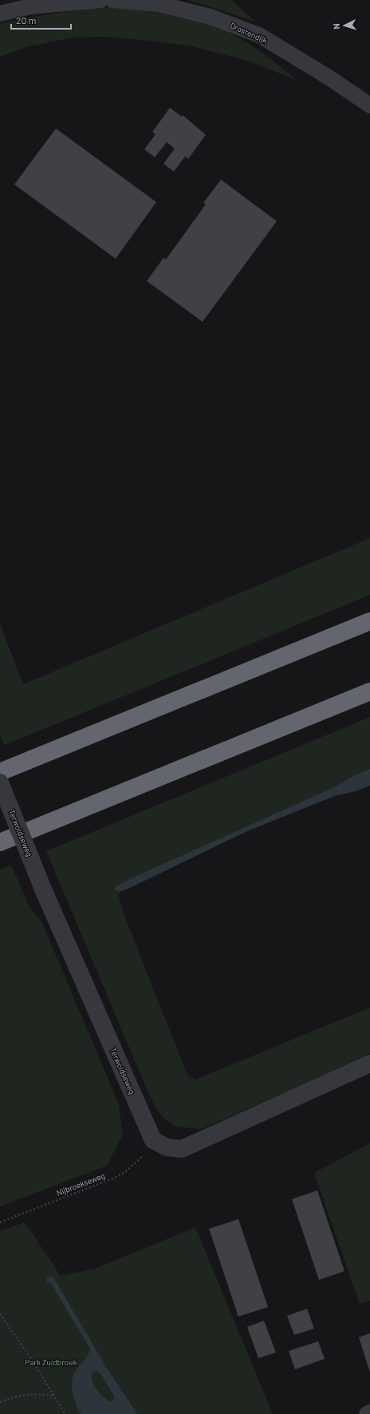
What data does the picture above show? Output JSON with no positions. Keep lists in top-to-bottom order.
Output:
{
  "streets": {
    "street": ["Drostendijk", "Terwoldseweg"],
    "path": ["Nijbroekseweg"]
  },
  "crossings": [
    ["Terwoldseweg", "Nijbroekseweg"]
  ],
  "parks": ["Park Zuidbroek"],
  "scale_bar": "20 m",
  "north": "left"
}
